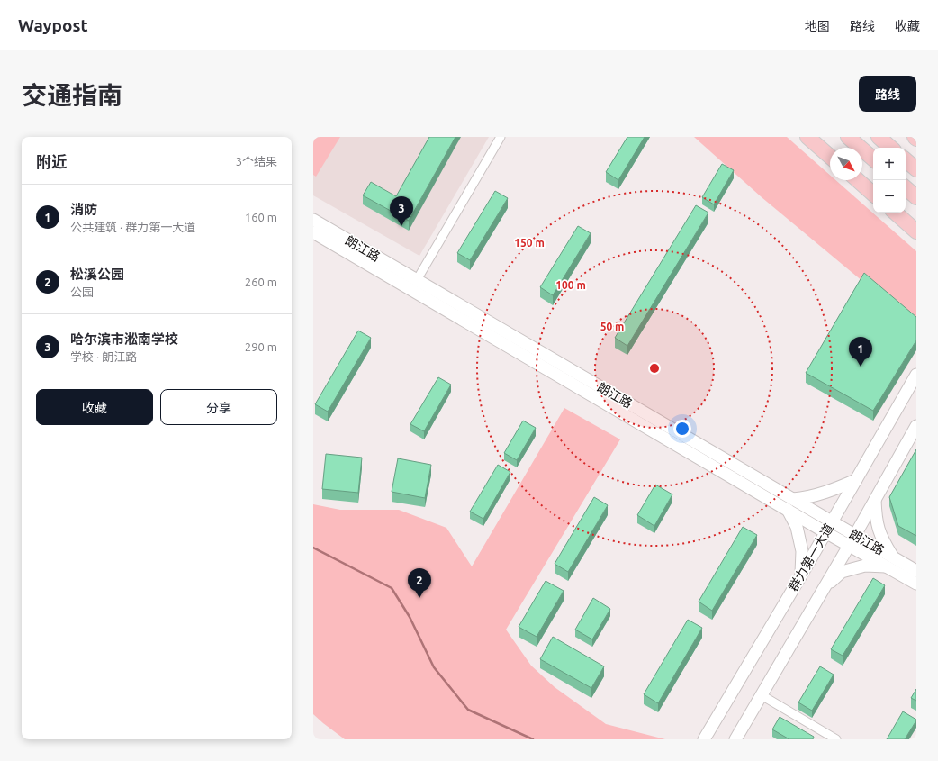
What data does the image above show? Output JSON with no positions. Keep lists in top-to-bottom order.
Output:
{
  "streets": {
    "main road": ["朗江路", "群力第一大道"]
  },
  "crossings": [
    ["朗江路", "群力第一大道"]
  ],
  "north": "bottom right",
  "page": {
    "header": "Waypost",
    "nav": ["地图", "路线", "收藏"],
    "title": "交通指南",
    "buttons": [
      "路线",
      ["收藏", "分享"]
    ],
    "heading": ["附近", "3个结果"],
    "map_buttons": ["+", "−"],
    "list": [
      {
        "mark": "1",
        "name": "消防",
        "note": "公共建筑 · 群力第一大道",
        "value": "160 m"
      },
      {
        "mark": "2",
        "name": "松溪公园",
        "note": "公园",
        "value": "260 m"
      },
      {
        "mark": "3",
        "name": "哈尔滨市淞南学校",
        "note": "学校 · 朗江路",
        "value": "290 m"
      }
    ],
    "pins": ["3", "1", "2"]
  },
  "rings": ["150 m", "100 m", "50 m"]
}
